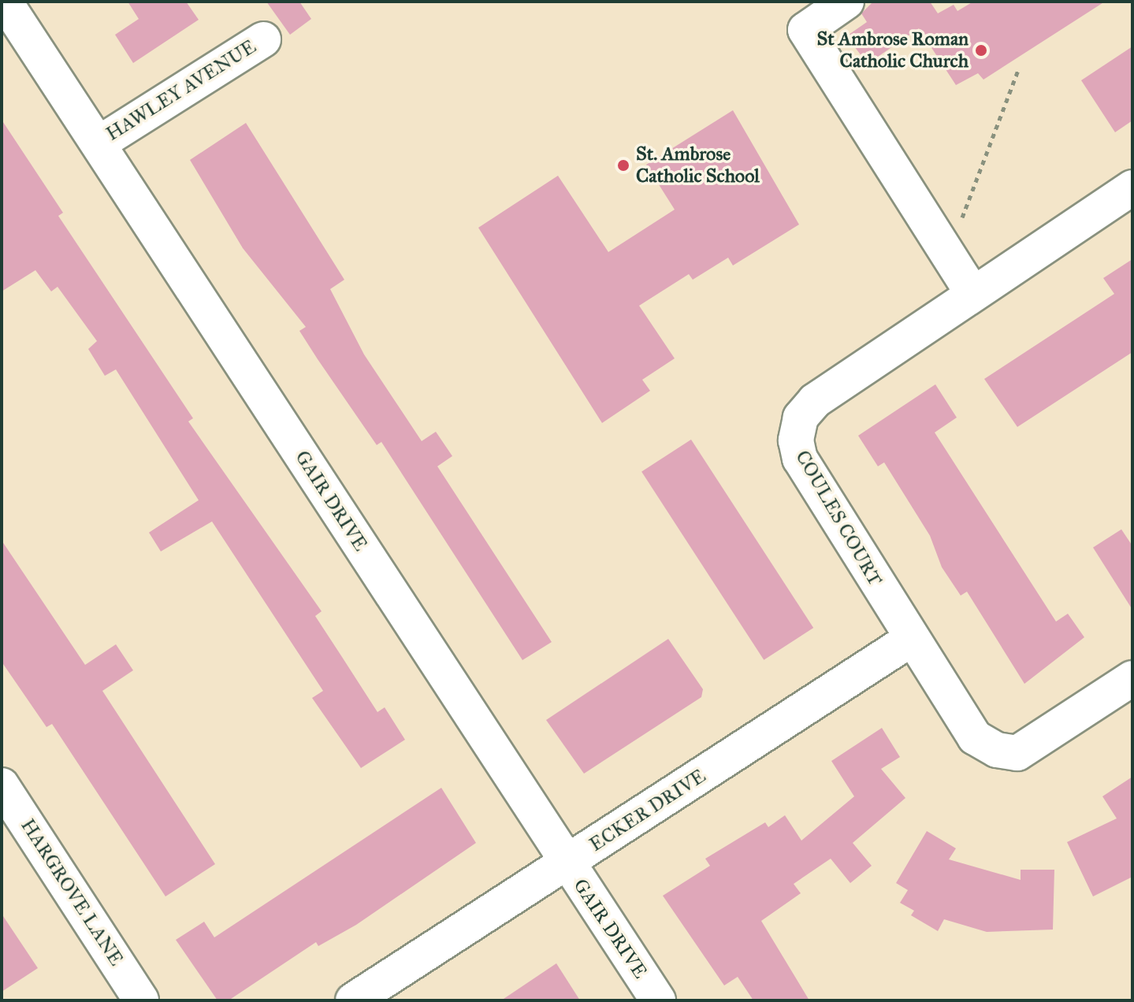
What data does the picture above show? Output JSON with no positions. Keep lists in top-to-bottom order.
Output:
{
  "streets": {
    "street": [
      "HAWLEY AVENUE",
      "GAIR DRIVE",
      "COULES COURT",
      "ECKER DRIVE",
      "HARGROVE LANE"
    ]
  },
  "crossings": [
    ["HAWLEY AVENUE", "GAIR DRIVE"],
    ["GAIR DRIVE", "ECKER DRIVE"],
    ["COULES COURT", "ECKER DRIVE"]
  ],
  "places": ["St Ambrose Roman Catholic Church", "St. Ambrose Catholic School"]
}
